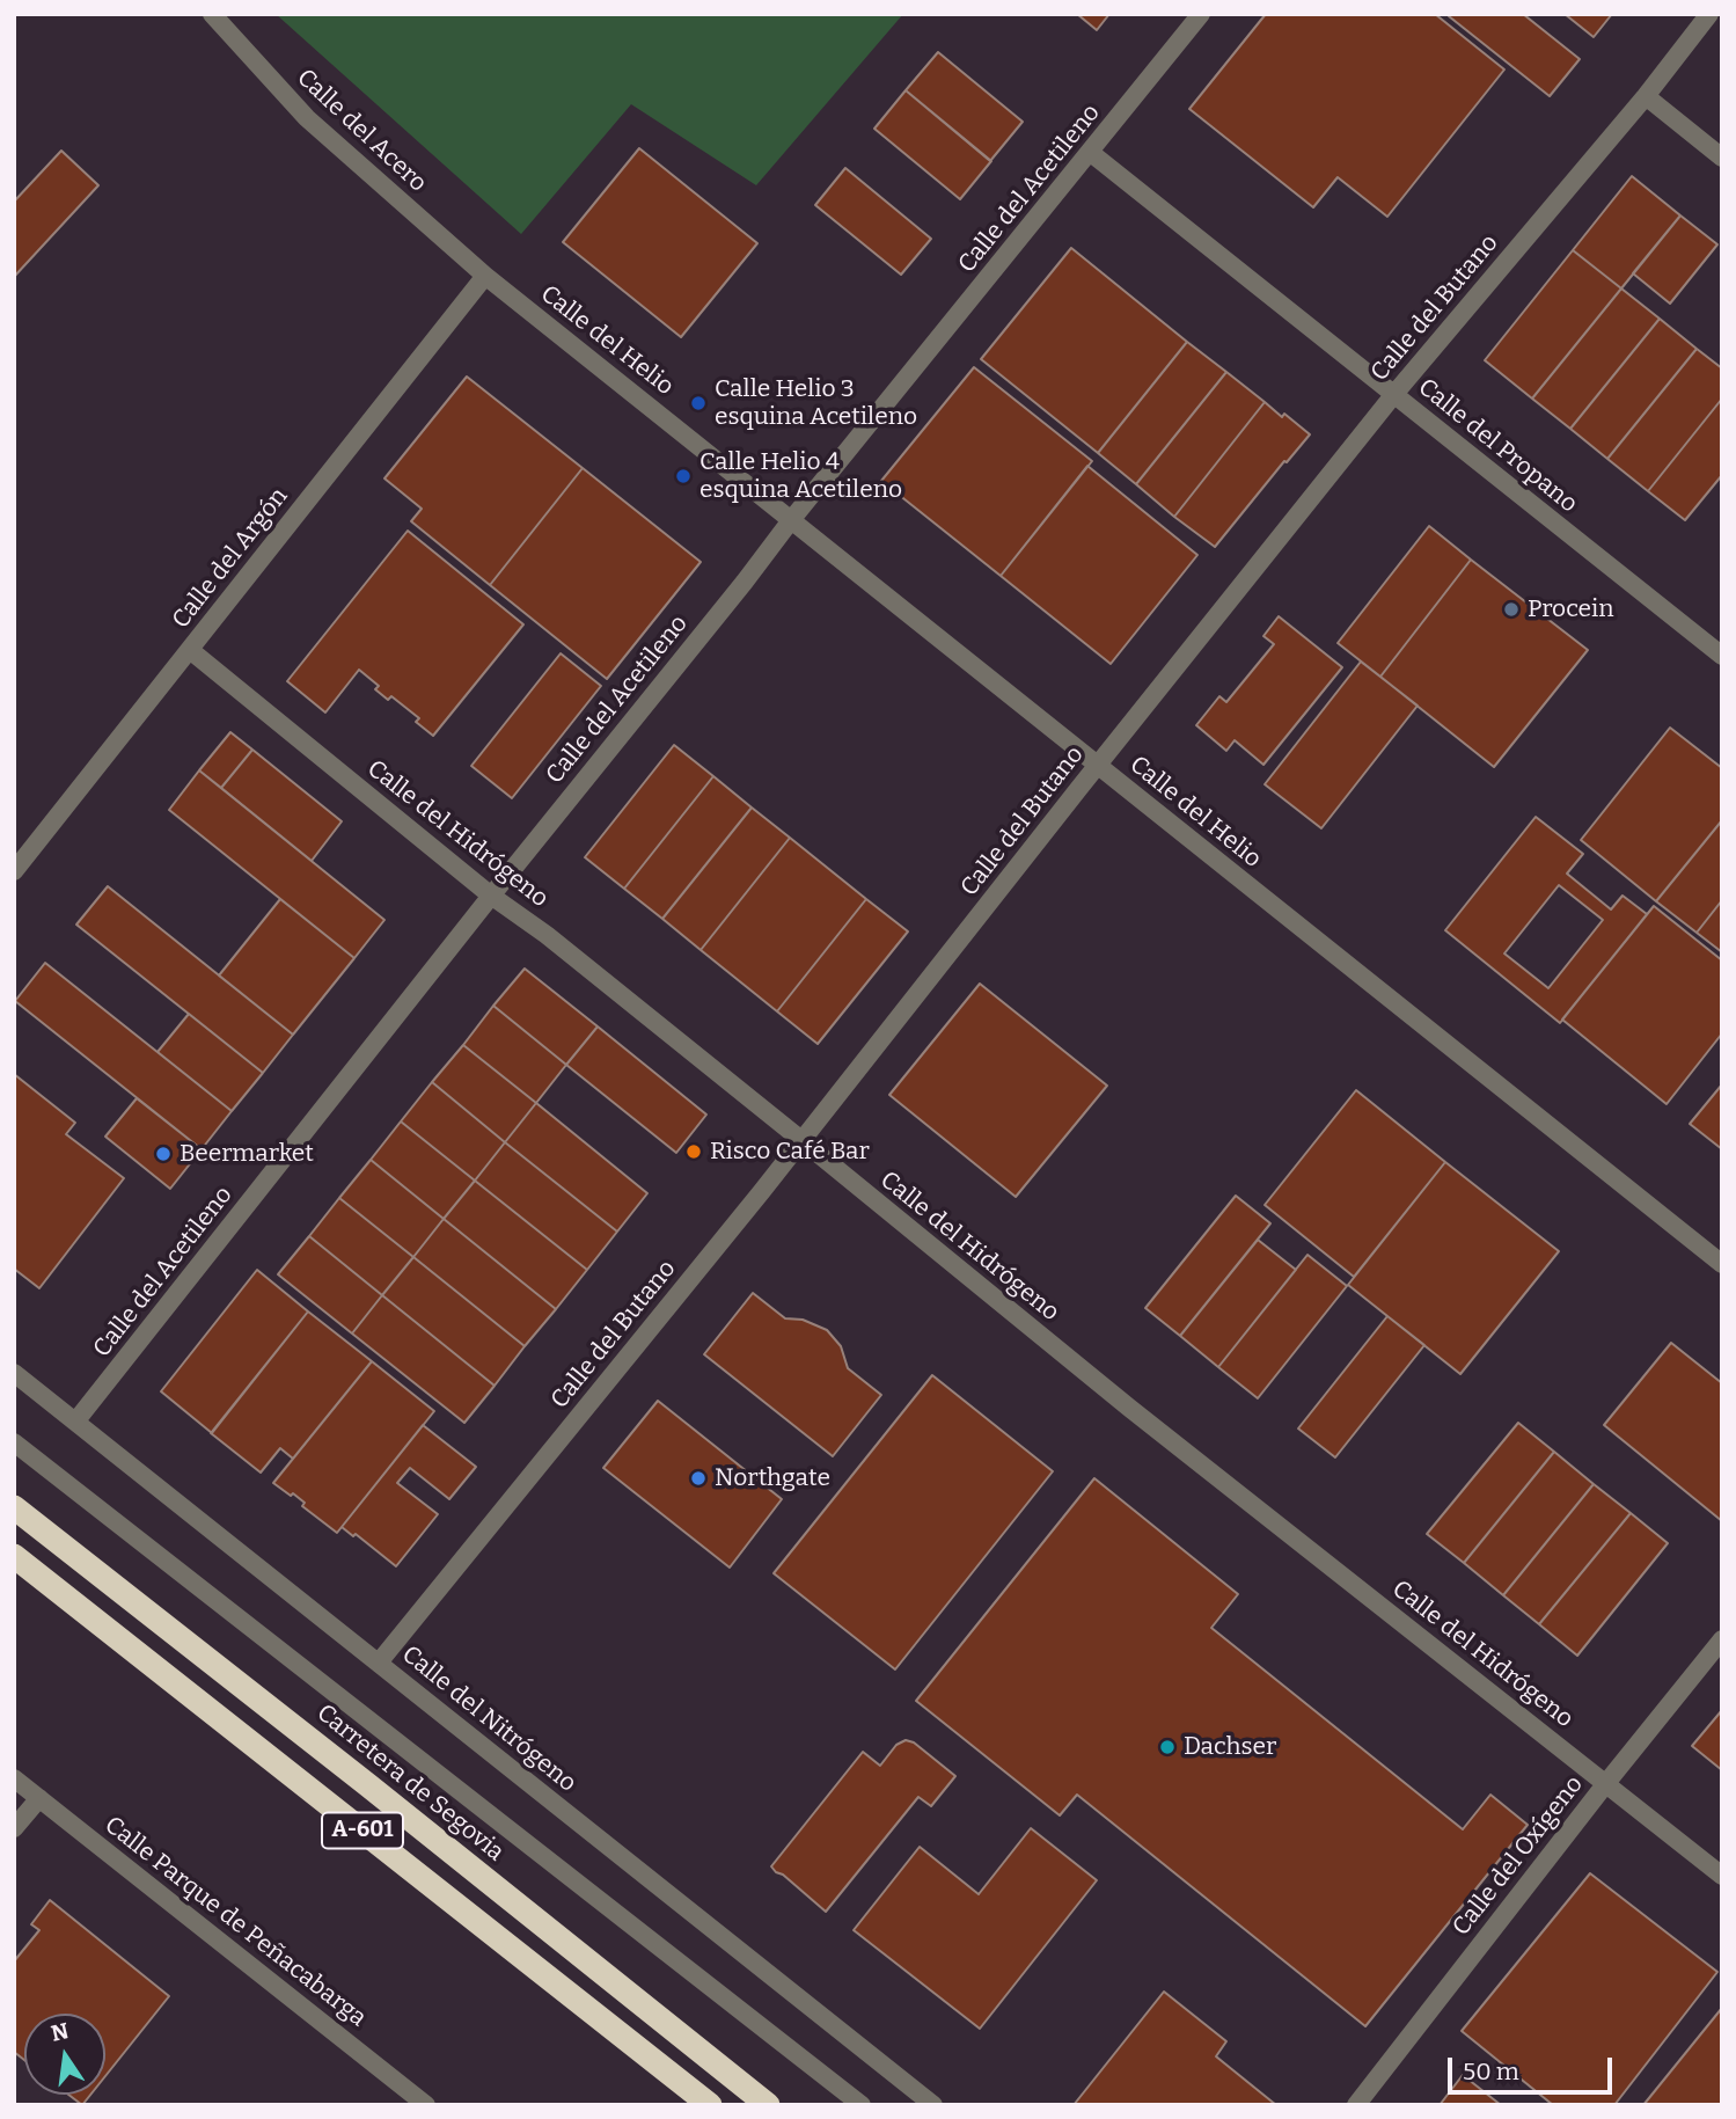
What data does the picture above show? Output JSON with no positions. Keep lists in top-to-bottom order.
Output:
{
  "streets": {
    "highway": ["Carretera de Segovia", "A-601"],
    "street": [
      "Calle del Acero",
      "Calle del Acetileno",
      "Calle del Butano",
      "Calle del Helio",
      "Calle del Propano",
      "Calle del Argón",
      "Calle del Hidrógeno",
      "Calle del Nitrógeno",
      "Calle del Oxígeno",
      "Calle Parque de Peñacabarga"
    ]
  },
  "crossings": [
    ["Calle del Acero", "Calle del Helio"],
    ["Calle del Acero", "Calle del Argón"],
    ["Calle del Acetileno", "Calle del Helio"],
    ["Calle del Acetileno", "Calle del Propano"],
    ["Calle del Acetileno", "Calle del Hidrógeno"],
    ["Calle del Acetileno", "Calle del Nitrógeno"],
    ["Calle del Butano", "Calle del Helio"],
    ["Calle del Butano", "Calle del Propano"],
    ["Calle del Butano", "Calle del Hidrógeno"],
    ["Calle del Butano", "Calle del Nitrógeno"],
    ["Calle del Helio", "Calle del Argón"],
    ["Calle del Argón", "Calle del Hidrógeno"],
    ["Calle del Hidrógeno", "Calle del Oxígeno"]
  ],
  "places": [
    "Calle Helio 3 esquina Acetileno",
    "Calle Helio 4 esquina Acetileno",
    "Procein",
    "Risco Café Bar",
    "Beermarket",
    "Northgate",
    "Dachser"
  ],
  "scale_bar": "50 m",
  "north": "top"
}
